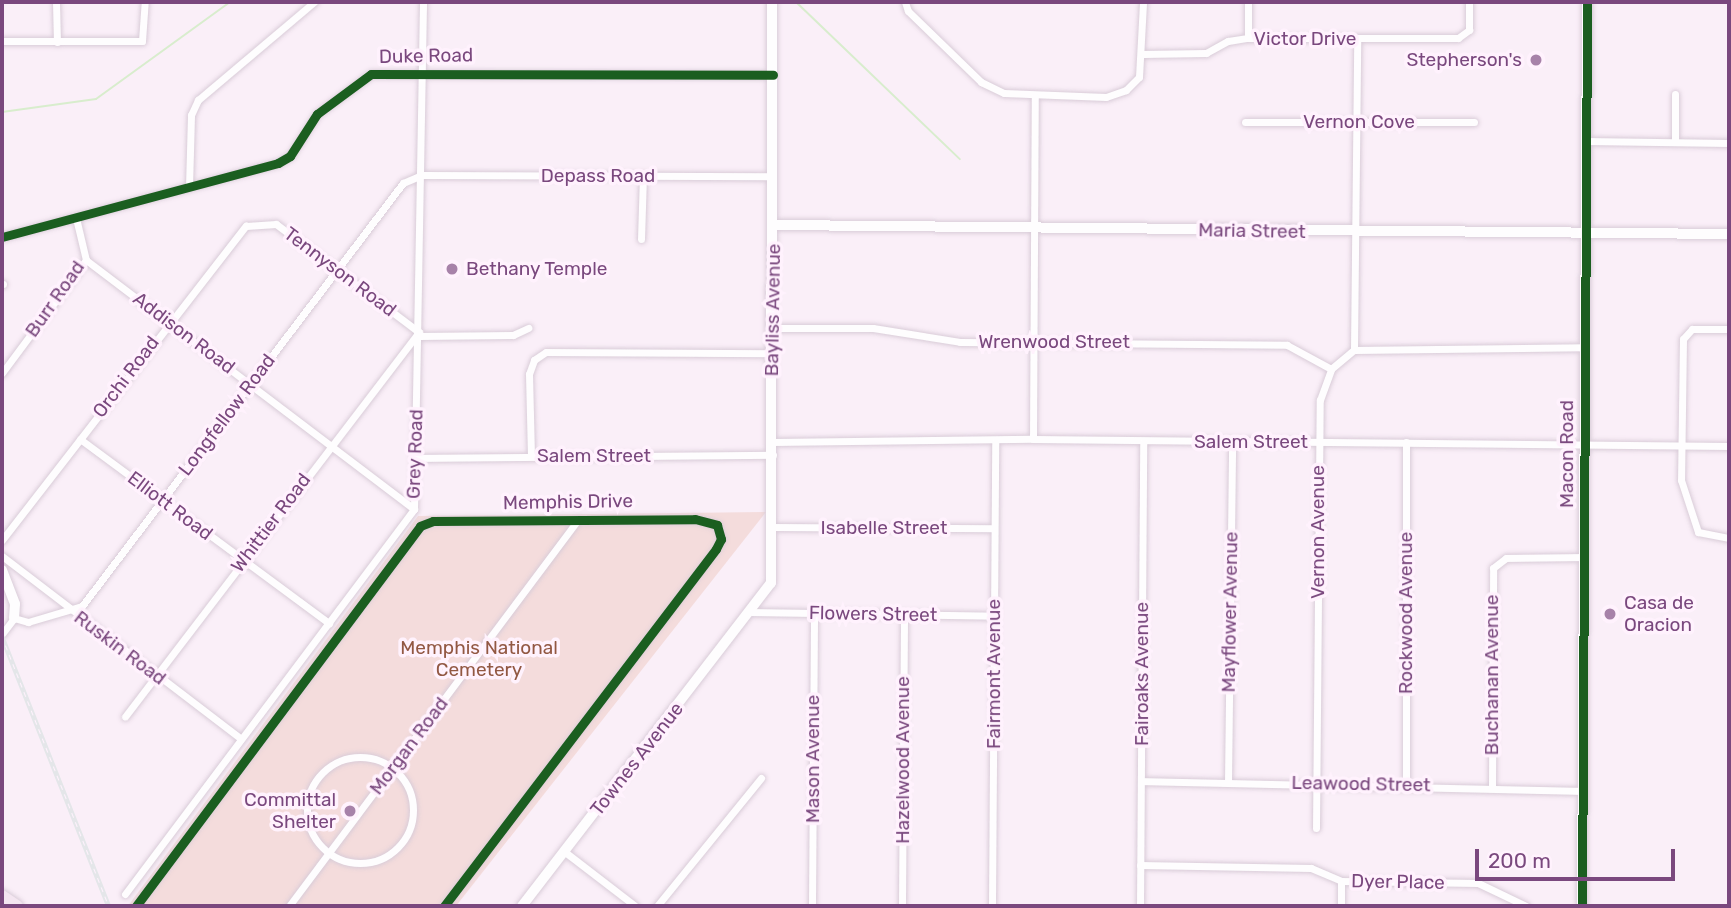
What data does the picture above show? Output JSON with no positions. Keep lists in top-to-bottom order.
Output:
{
  "streets": {
    "main road": ["Macon Road"],
    "street": [
      "Victor Drive",
      "Duke Road",
      "Vernon Cove",
      "Depass Road",
      "Maria Street",
      "Tennyson Road",
      "Burr Road",
      "Bayliss Avenue",
      "Addison Road",
      "Wrenwood Street",
      "Orchi Road",
      "Longfellow Road",
      "Salem Street",
      "Grey Road",
      "Memphis Drive",
      "Elliott Road",
      "Whittier Road",
      "Isabelle Street",
      "Vernon Avenue",
      "Mayflower Avenue",
      "Rockwood Avenue",
      "Flowers Street",
      "Ruskin Road",
      "Fairmont Avenue",
      "Fairoaks Avenue",
      "Buchanan Avenue",
      "Morgan Road",
      "Townes Avenue",
      "Mason Avenue",
      "Hazelwood Avenue",
      "Leawood Street",
      "Dyer Place"
    ]
  },
  "crossings": [
    ["Duke Road", "Burr Road"],
    ["Duke Road", "Bayliss Avenue"],
    ["Duke Road", "Grey Road"],
    ["Depass Road", "Bayliss Avenue"],
    ["Depass Road", "Longfellow Road"],
    ["Depass Road", "Grey Road"],
    ["Maria Street", "Bayliss Avenue"],
    ["Maria Street", "Macon Road"],
    ["Tennyson Road", "Orchi Road"],
    ["Tennyson Road", "Longfellow Road"],
    ["Tennyson Road", "Grey Road"],
    ["Tennyson Road", "Whittier Road"],
    ["Burr Road", "Addison Road"],
    ["Bayliss Avenue", "Wrenwood Street"],
    ["Bayliss Avenue", "Salem Street"],
    ["Bayliss Avenue", "Isabelle Street"],
    ["Bayliss Avenue", "Flowers Street"],
    ["Bayliss Avenue", "Townes Avenue"],
    ["Addison Road", "Orchi Road"],
    ["Addison Road", "Longfellow Road"],
    ["Addison Road", "Grey Road"],
    ["Addison Road", "Whittier Road"],
    ["Wrenwood Street", "Vernon Avenue"],
    ["Orchi Road", "Elliott Road"],
    ["Longfellow Road", "Grey Road"],
    ["Longfellow Road", "Elliott Road"],
    ["Longfellow Road", "Ruskin Road"],
    ["Salem Street", "Grey Road"],
    ["Salem Street", "Macon Road"],
    ["Salem Street", "Vernon Avenue"],
    ["Salem Street", "Mayflower Avenue"],
    ["Salem Street", "Rockwood Avenue"],
    ["Salem Street", "Fairmont Avenue"],
    ["Salem Street", "Fairoaks Avenue"],
    ["Grey Road", "Elliott Road"],
    ["Grey Road", "Whittier Road"],
    ["Grey Road", "Ruskin Road"],
    ["Macon Road", "Buchanan Avenue"],
    ["Macon Road", "Leawood Street"],
    ["Memphis Drive", "Morgan Road"],
    ["Elliott Road", "Whittier Road"],
    ["Whittier Road", "Ruskin Road"],
    ["Isabelle Street", "Fairmont Avenue"],
    ["Vernon Avenue", "Leawood Street"],
    ["Mayflower Avenue", "Leawood Street"],
    ["Rockwood Avenue", "Leawood Street"],
    ["Flowers Street", "Fairmont Avenue"],
    ["Flowers Street", "Townes Avenue"],
    ["Flowers Street", "Mason Avenue"],
    ["Flowers Street", "Hazelwood Avenue"],
    ["Fairoaks Avenue", "Leawood Street"],
    ["Fairoaks Avenue", "Dyer Place"],
    ["Buchanan Avenue", "Leawood Street"]
  ],
  "parks": ["Memphis National Cemetery"],
  "places": [
    "Stepherson's",
    "Bethany Temple",
    "Casa de Oracion",
    "Committal Shelter"
  ],
  "scale_bar": "200 m"
}
